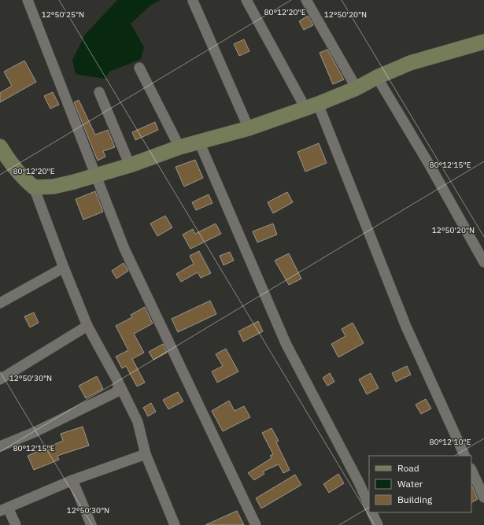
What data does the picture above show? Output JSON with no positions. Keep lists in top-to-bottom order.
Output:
{
  "legend": ["Road", "Water", "Building"],
  "coordinates": [
    "80°12'20\"E",
    "12°50'25\"N",
    "12°50'20\"N",
    "80°12'15\"E",
    "12°50'30\"N",
    "80°12'10\"E"
  ]
}
